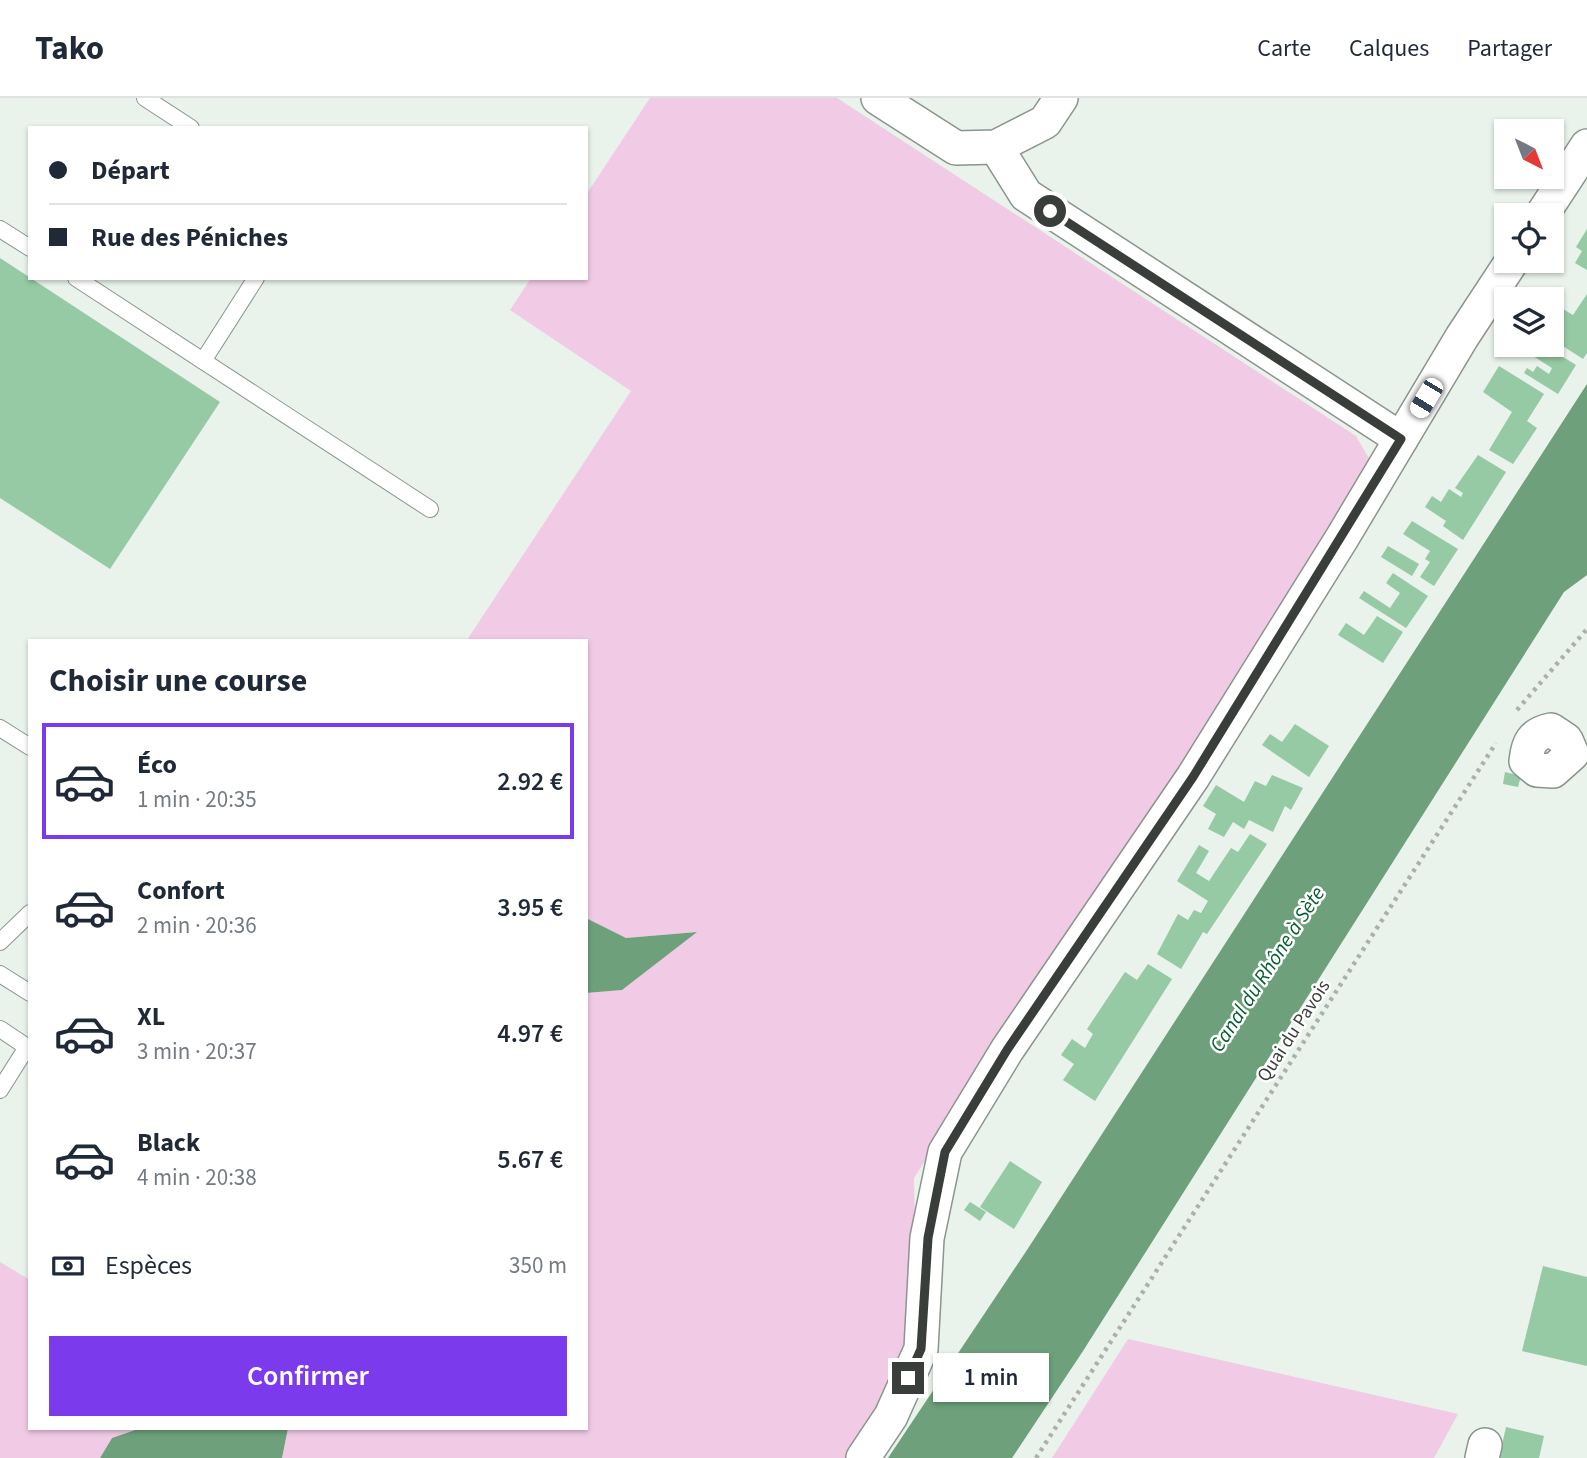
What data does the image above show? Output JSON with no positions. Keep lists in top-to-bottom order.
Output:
{
  "streets": {
    "path": ["Quai du Pavois"]
  },
  "water": ["Canal du Rhône à Sète"],
  "north": "bottom right",
  "page": {
    "header": "Tako",
    "nav": ["Carte", "Calques", "Partager"],
    "banner": ["Départ", "Rue des Péniches"],
    "heading": "Choisir une course",
    "list": [
      {
        "name": "Éco",
        "note": "1 min · 20:35",
        "value": "2.92 €"
      },
      {
        "name": "Confort",
        "note": "2 min · 20:36",
        "value": "3.95 €"
      },
      {
        "name": "XL",
        "note": "3 min · 20:37",
        "value": "4.97 €"
      },
      {
        "name": "Black",
        "note": "4 min · 20:38",
        "value": "5.67 €"
      }
    ],
    "pay": ["Espèces", "350 m"],
    "buttons": "Confirmer",
    "bubble": "1 min"
  }
}
